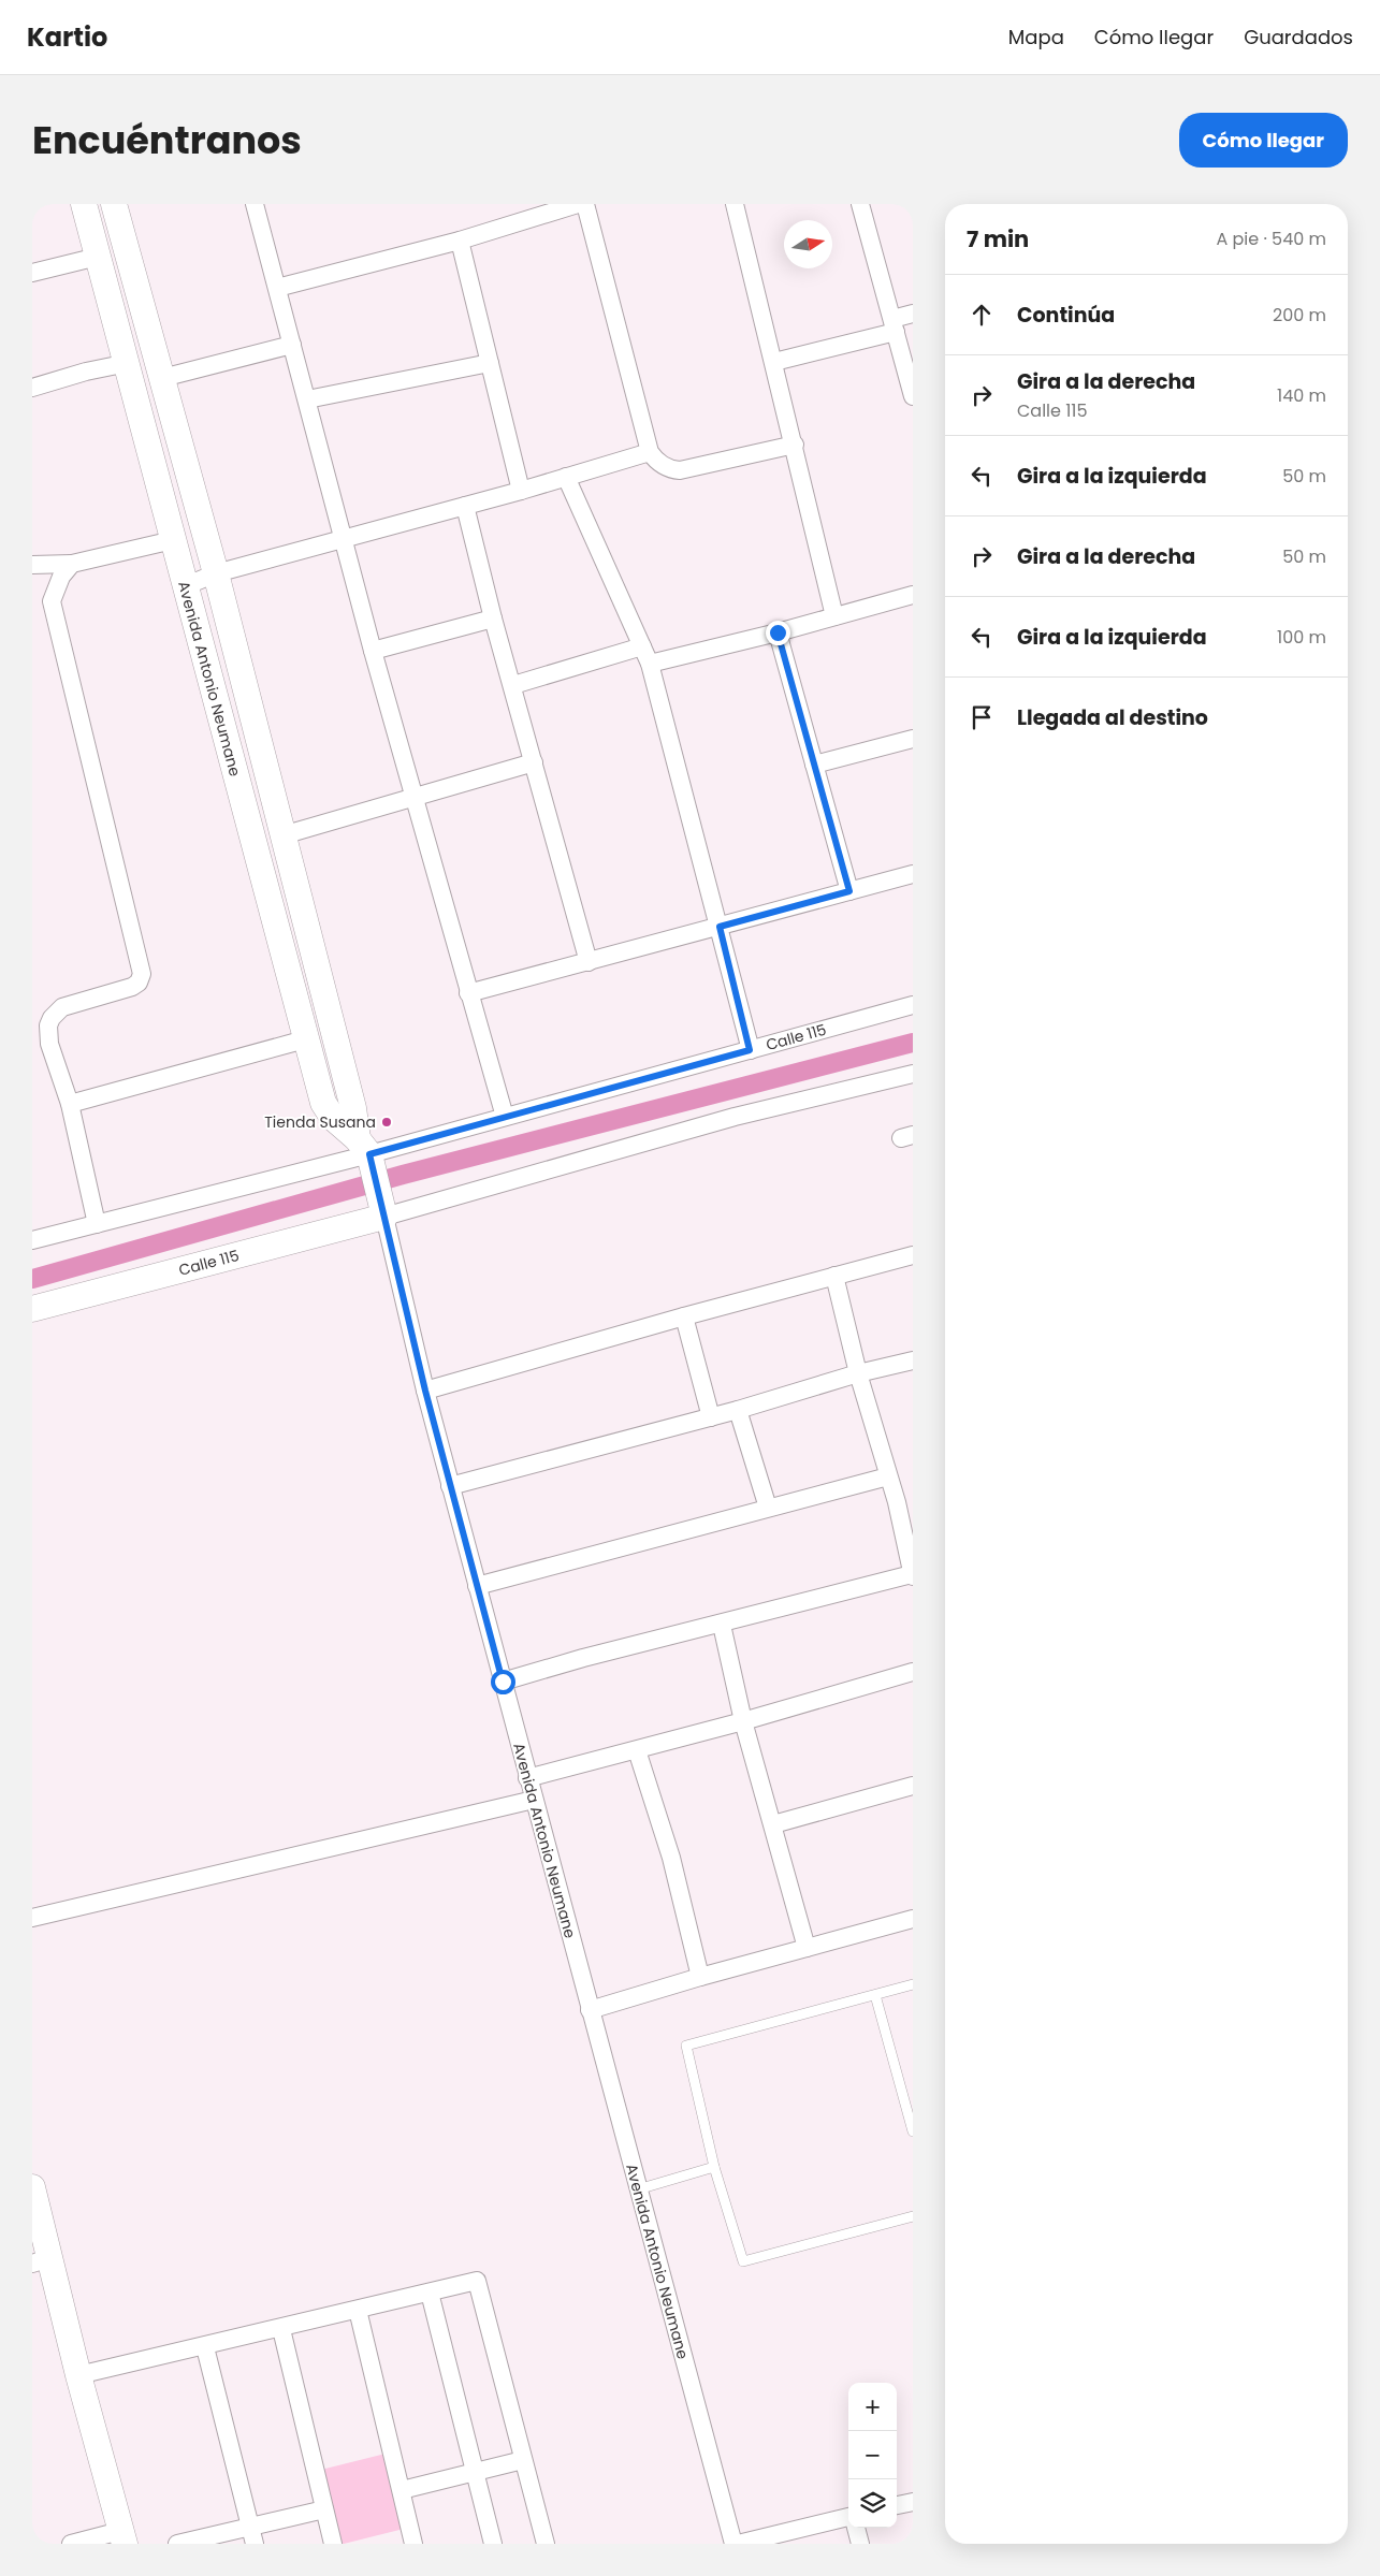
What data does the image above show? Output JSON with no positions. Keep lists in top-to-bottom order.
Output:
{
  "streets": {
    "street": ["Avenida Antonio Neumane", "Calle 115"]
  },
  "crossings": [
    ["Avenida Antonio Neumane", "Calle 115"]
  ],
  "places": ["Tienda Susana"],
  "north": "right",
  "page": {
    "header": "Kartio",
    "nav": ["Mapa", "Cómo llegar", "Guardados"],
    "title": "Encuéntranos",
    "buttons": "Cómo llegar",
    "heading": ["7 min", "A pie · 540 m"],
    "list": [
      ["Continúa", "200 m"],
      ["Gira a la derecha", "Calle 115", "140 m"],
      ["Gira a la izquierda", "50 m"],
      ["Gira a la derecha", "50 m"],
      ["Gira a la izquierda", "100 m"],
      "Llegada al destino"
    ],
    "map_buttons": ["+", "−"]
  }
}
